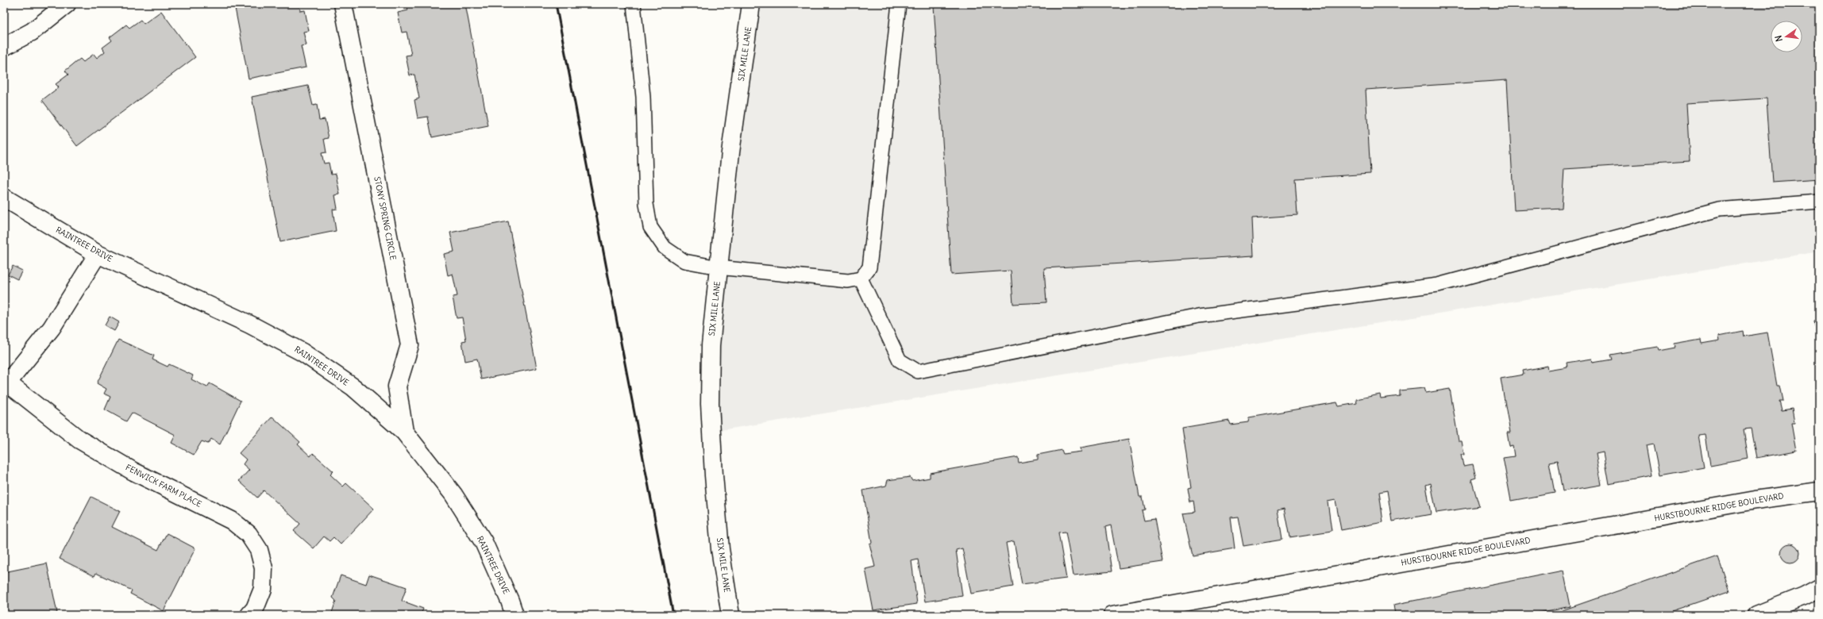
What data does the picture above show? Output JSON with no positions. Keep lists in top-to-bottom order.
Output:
{
  "streets": {
    "street": [
      "SIX MILE LANE",
      "STONY SPRING CIRCLE",
      "RAINTREE DRIVE",
      "FENWICK FARM PLACE",
      "HURSTBOURNE RIDGE BOULEVARD"
    ]
  },
  "crossings": [
    ["STONY SPRING CIRCLE", "RAINTREE DRIVE"]
  ],
  "north": "left"
}
